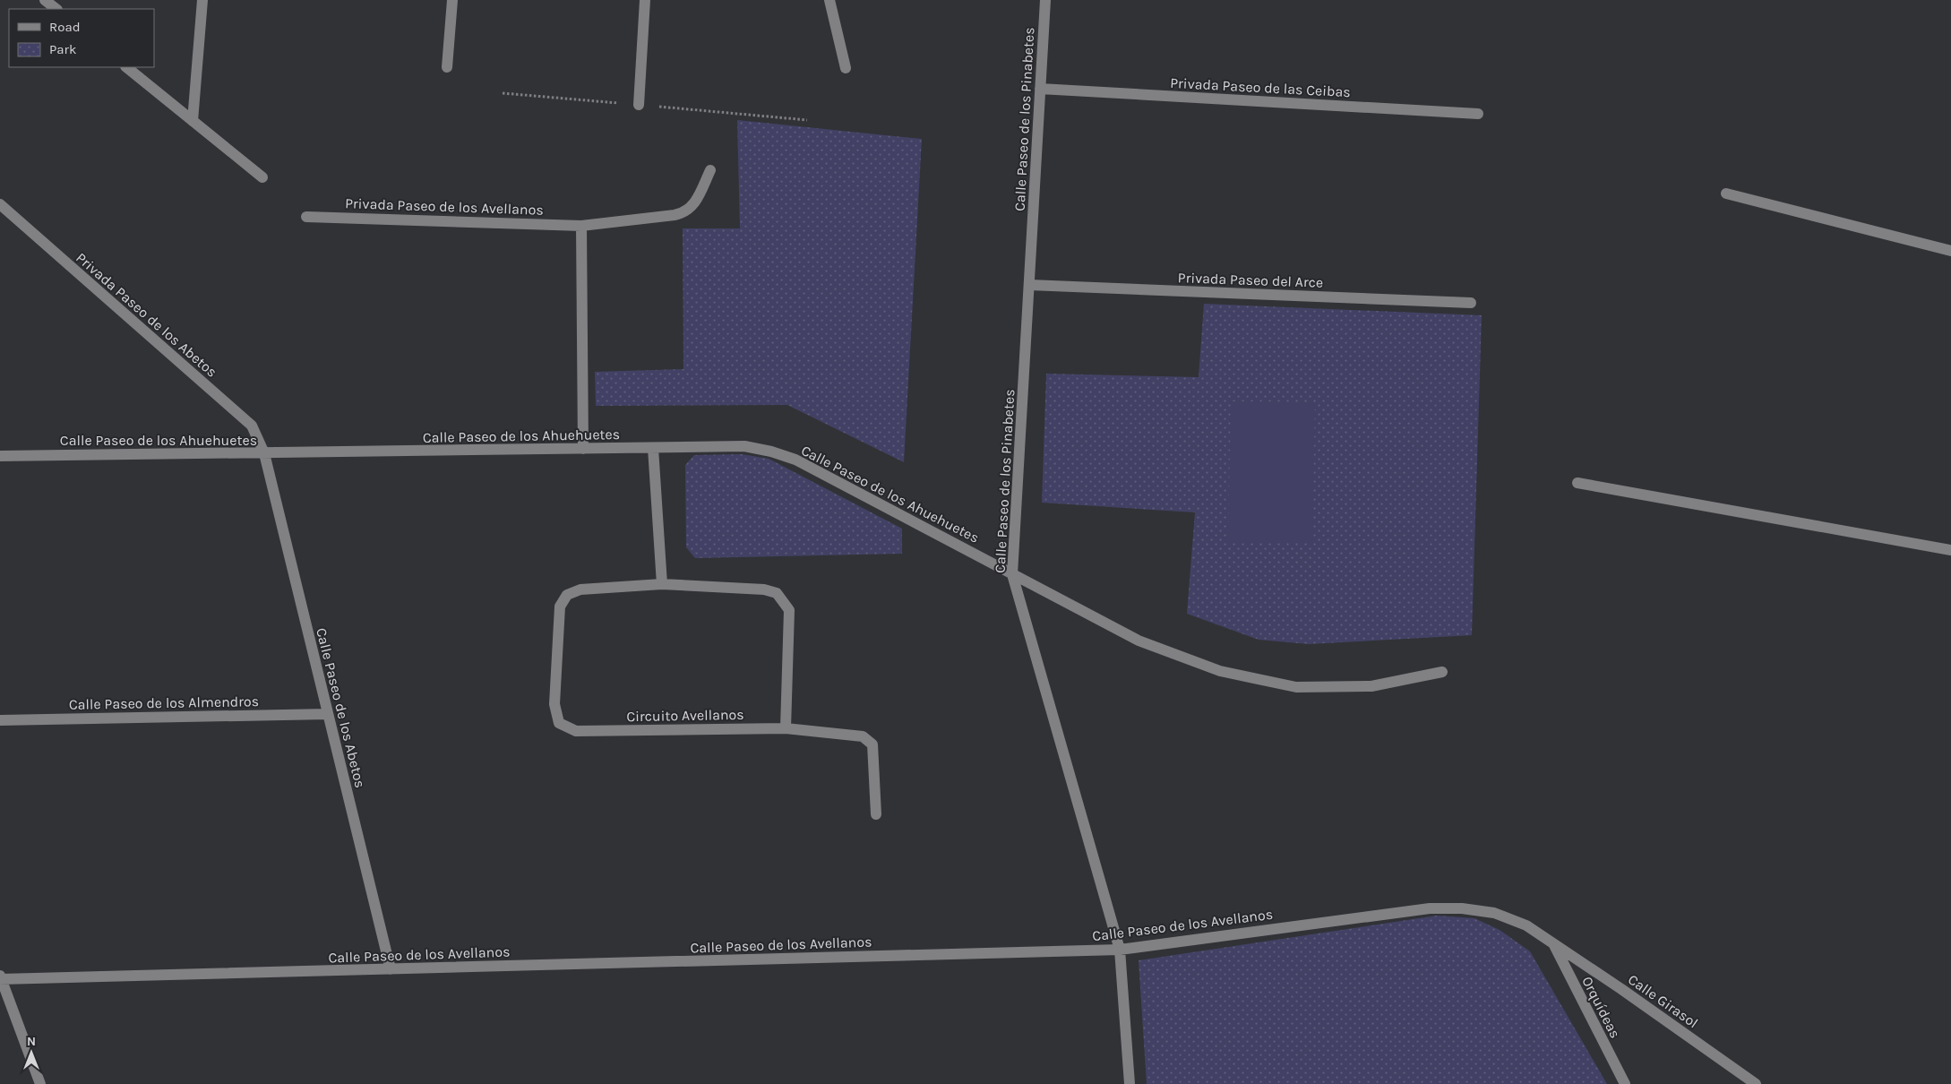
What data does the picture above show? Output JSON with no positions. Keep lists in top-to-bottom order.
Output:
{
  "streets": {
    "street": [
      "Privada Paseo de las Ceibas",
      "Calle Paseo de los Pinabetes",
      "Privada Paseo de los Avellanos",
      "Privada Paseo del Arce",
      "Privada Paseo de los Abetos",
      "Calle Paseo de los Ahuehuetes",
      "Calle Paseo de los Almendros",
      "Calle Paseo de los Abetos",
      "Circuito Avellanos",
      "Calle Paseo de los Avellanos",
      "Calle Girasol",
      "Orquídeas"
    ]
  },
  "crossings": [
    ["Privada Paseo de las Ceibas", "Calle Paseo de los Pinabetes"],
    ["Calle Paseo de los Pinabetes", "Privada Paseo del Arce"],
    ["Calle Paseo de los Pinabetes", "Calle Paseo de los Ahuehuetes"],
    ["Calle Paseo de los Pinabetes", "Calle Paseo de los Avellanos"],
    ["Privada Paseo de los Abetos", "Calle Paseo de los Ahuehuetes"],
    ["Privada Paseo de los Abetos", "Calle Paseo de los Abetos"],
    ["Calle Paseo de los Ahuehuetes", "Calle Paseo de los Abetos"],
    ["Calle Paseo de los Almendros", "Calle Paseo de los Abetos"],
    ["Calle Paseo de los Abetos", "Calle Paseo de los Avellanos"],
    ["Calle Paseo de los Avellanos", "Calle Girasol"],
    ["Calle Paseo de los Avellanos", "Orquídeas"],
    ["Calle Girasol", "Orquídeas"]
  ],
  "legend": ["Road", "Park"],
  "north": "top"
}
